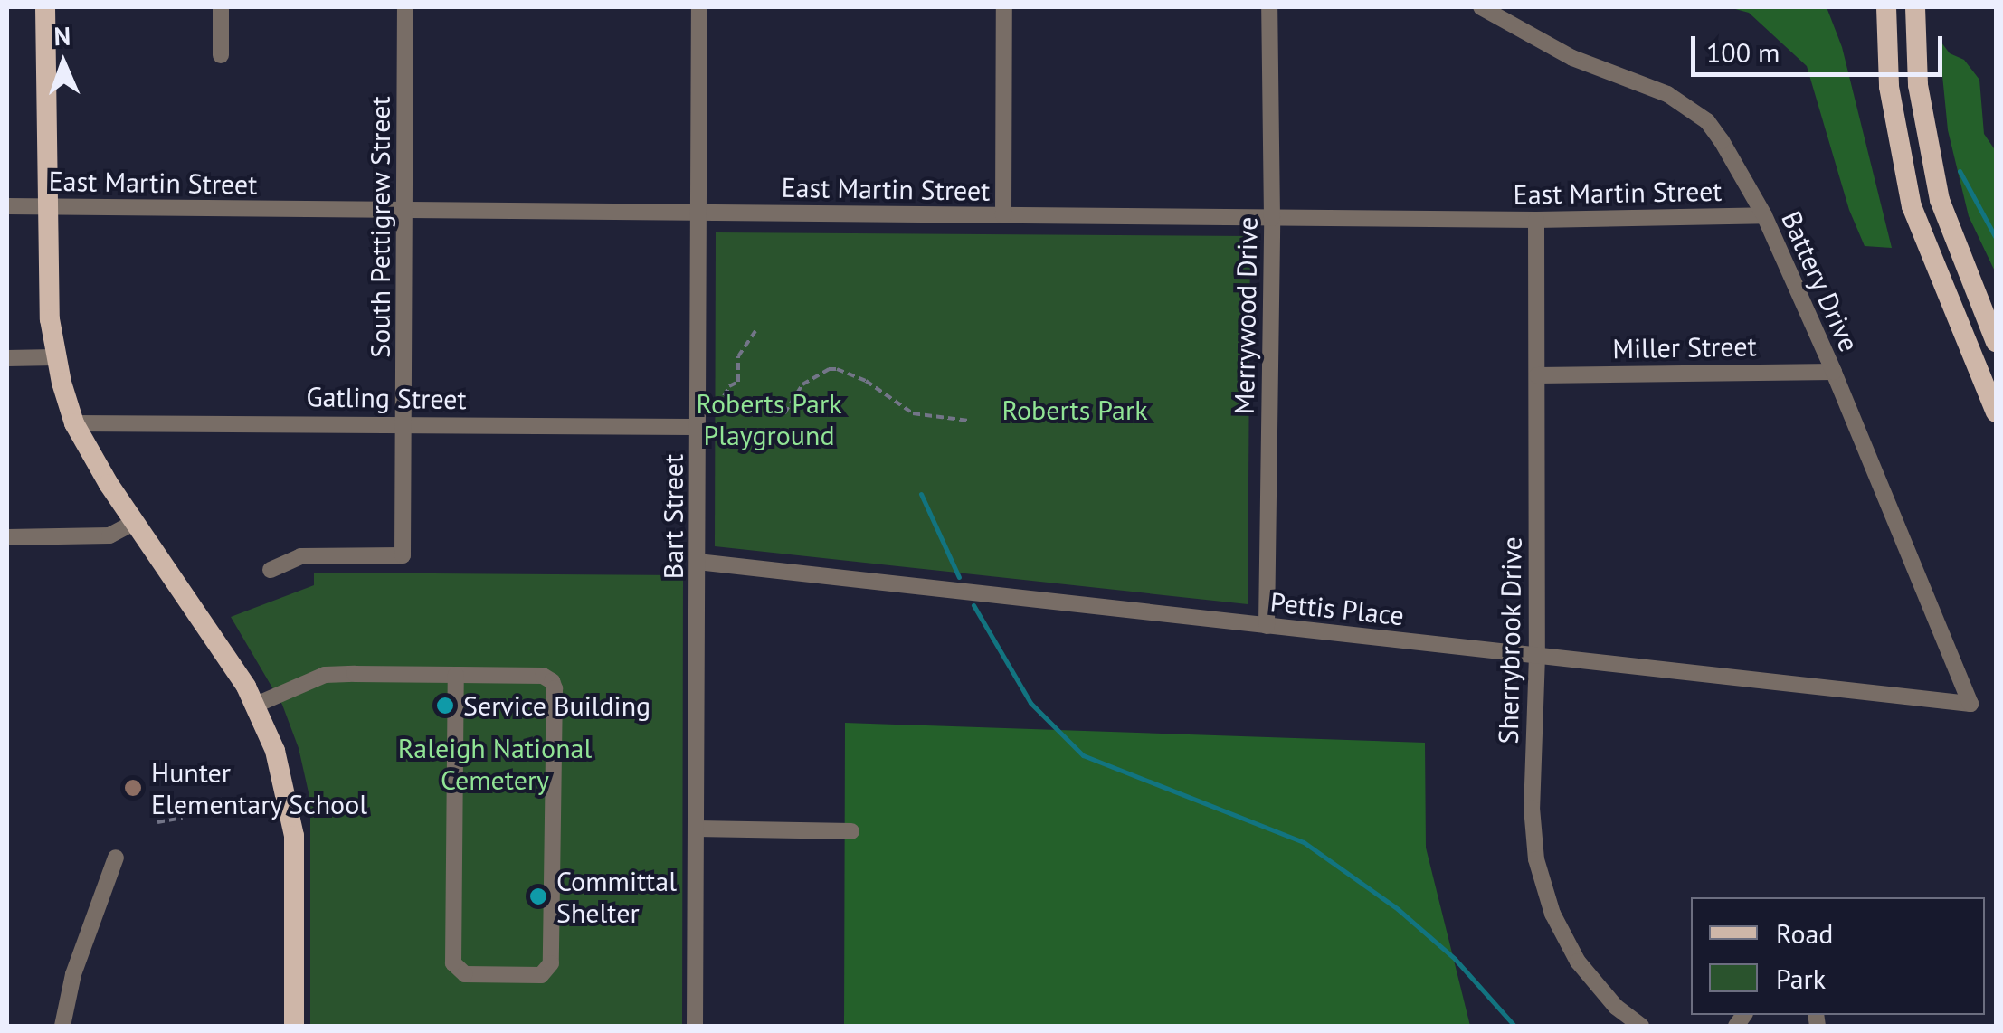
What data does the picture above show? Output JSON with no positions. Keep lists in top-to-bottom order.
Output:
{
  "streets": {
    "street": [
      "East Martin Street",
      "South Pettigrew Street",
      "Battery Drive",
      "Merrywood Drive",
      "Miller Street",
      "Gatling Street",
      "Bart Street",
      "Pettis Place",
      "Sherrybrook Drive"
    ]
  },
  "crossings": [
    ["East Martin Street", "South Pettigrew Street"],
    ["East Martin Street", "Battery Drive"],
    ["East Martin Street", "Merrywood Drive"],
    ["East Martin Street", "Bart Street"],
    ["East Martin Street", "Sherrybrook Drive"],
    ["South Pettigrew Street", "Gatling Street"],
    ["Battery Drive", "Miller Street"],
    ["Battery Drive", "Pettis Place"],
    ["Merrywood Drive", "Pettis Place"],
    ["Miller Street", "Sherrybrook Drive"],
    ["Gatling Street", "Bart Street"],
    ["Bart Street", "Pettis Place"],
    ["Pettis Place", "Sherrybrook Drive"]
  ],
  "parks": ["Roberts Park Playground", "Roberts Park", "Raleigh National Cemetery"],
  "places": ["Service Building", "Hunter Elementary School", "Committal Shelter"],
  "legend": ["Road", "Park"],
  "scale_bar": "100 m",
  "north": "top"
}
